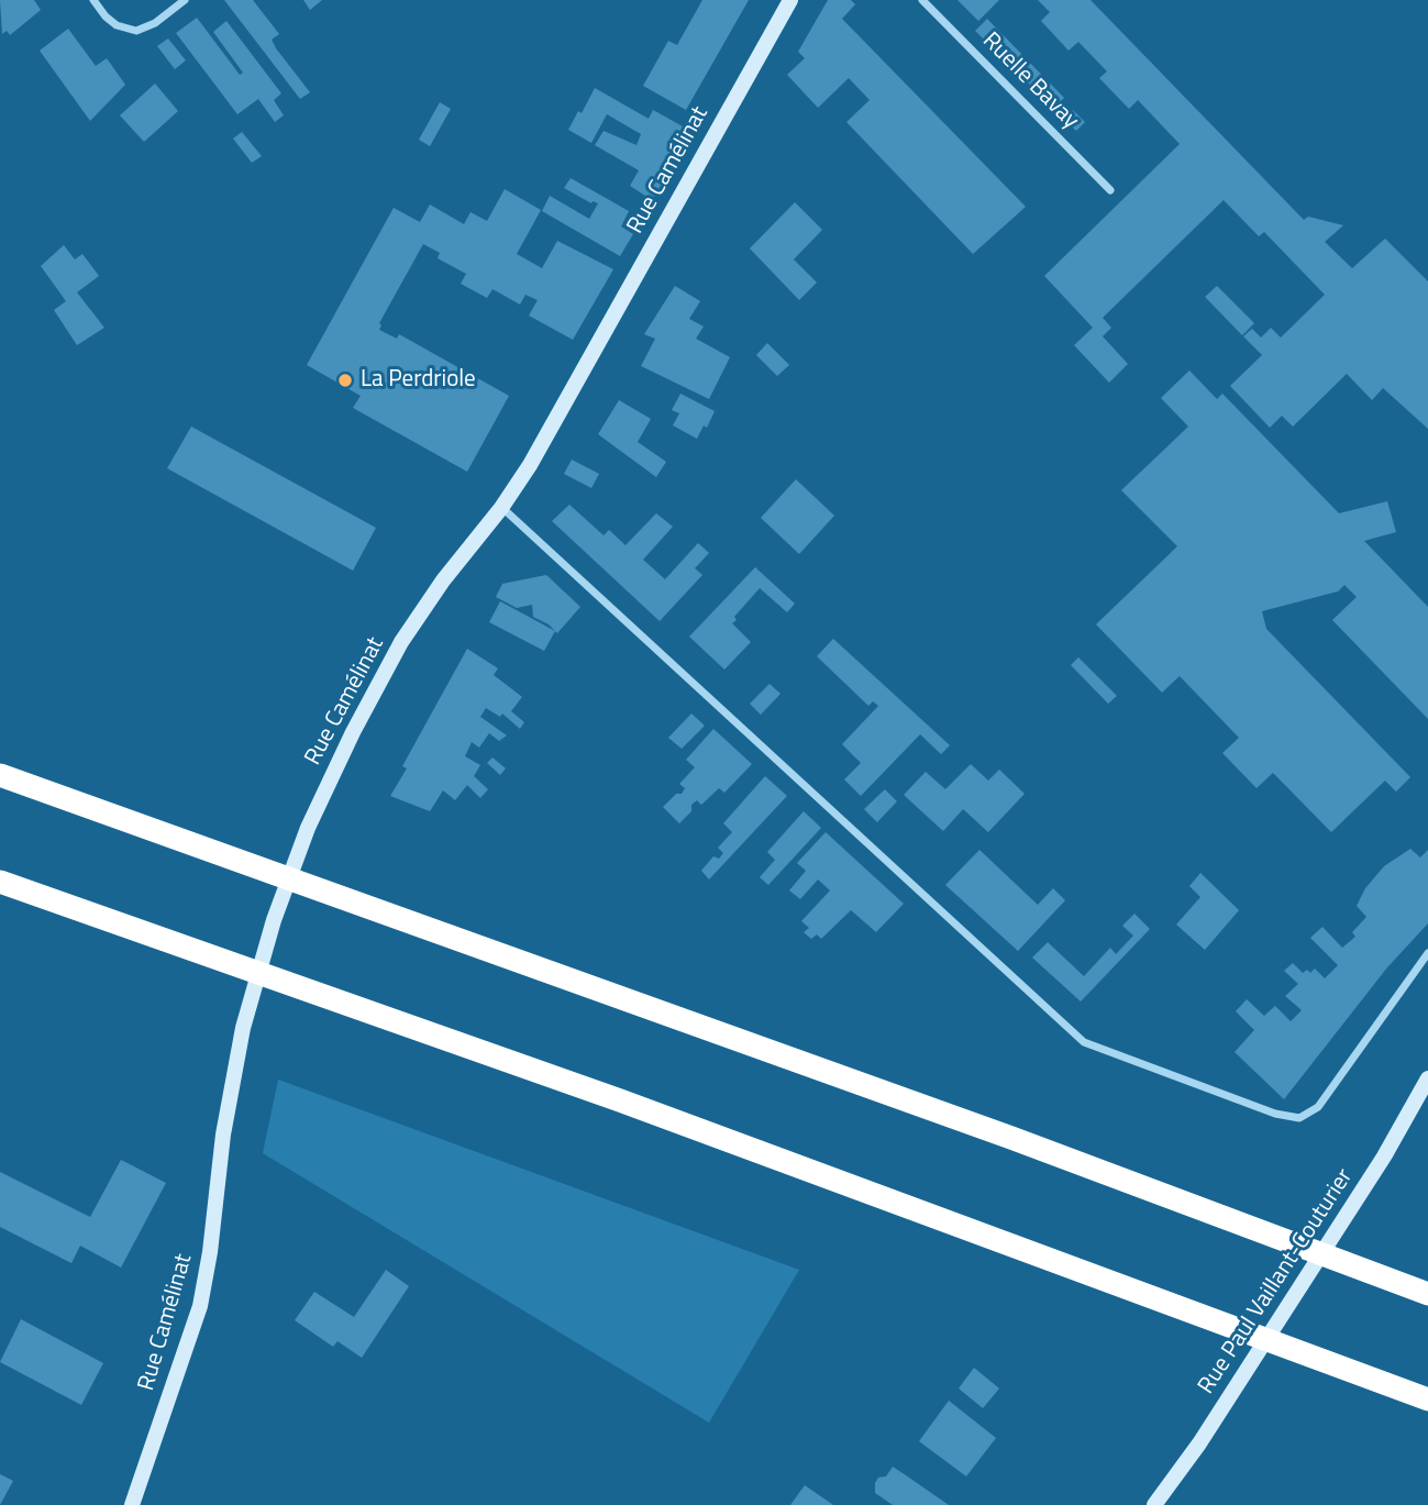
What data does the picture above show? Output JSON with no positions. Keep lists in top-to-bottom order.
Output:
{
  "streets": {
    "street": ["Ruelle Bavay", "Rue Camélinat", "Rue Paul Vaillant-Couturier"]
  },
  "places": ["La Perdriole"]
}
